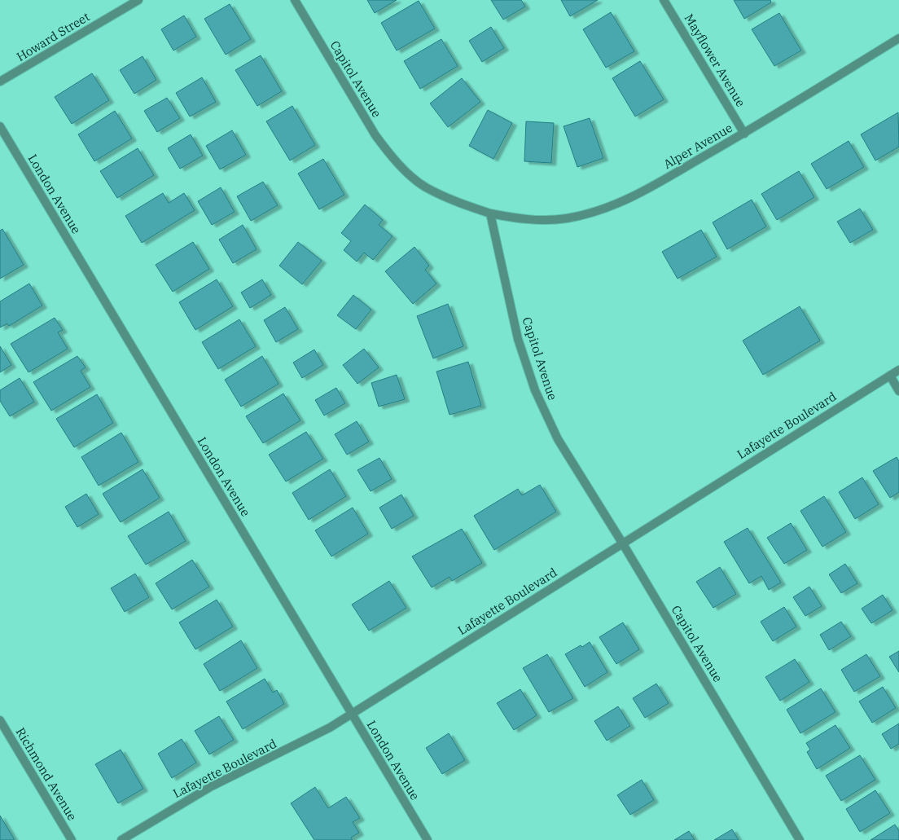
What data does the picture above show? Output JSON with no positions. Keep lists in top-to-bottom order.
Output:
{
  "streets": {
    "street": [
      "Howard Street",
      "Mayflower Avenue",
      "Capitol Avenue",
      "Alper Avenue",
      "London Avenue",
      "Lafayette Boulevard",
      "Richmond Avenue"
    ]
  },
  "crossings": [
    ["Mayflower Avenue", "Alper Avenue"],
    ["Capitol Avenue", "Alper Avenue"],
    ["Capitol Avenue", "Lafayette Boulevard"],
    ["London Avenue", "Lafayette Boulevard"]
  ]
}
